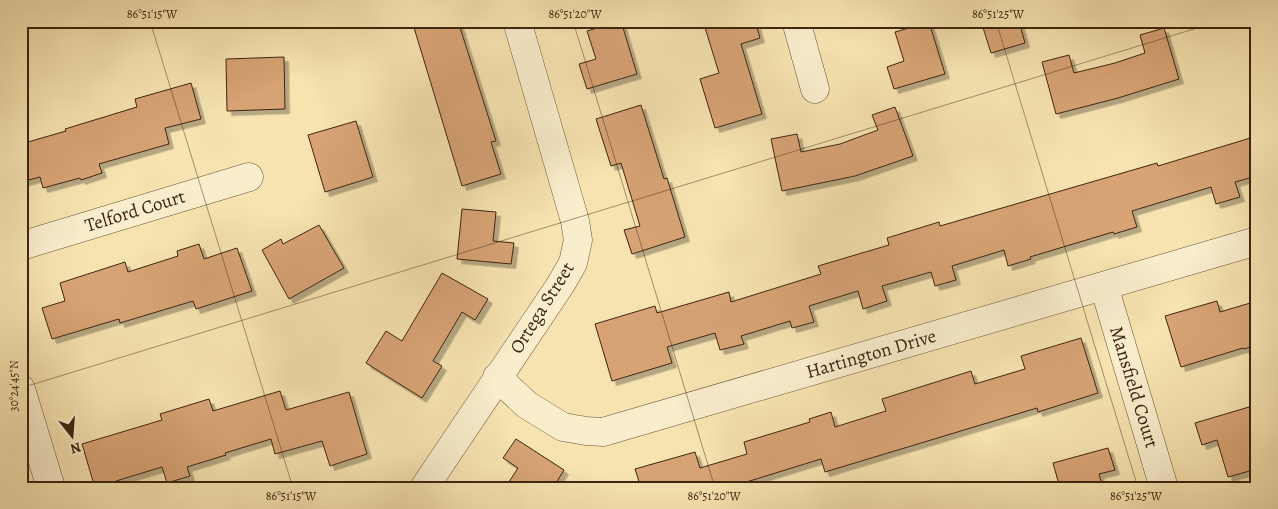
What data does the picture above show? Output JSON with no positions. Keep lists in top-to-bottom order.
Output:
{
  "streets": {
    "street": [
      "Telford Court",
      "Ortega Street",
      "Hartington Drive",
      "Mansfield Court"
    ]
  },
  "crossings": [
    ["Ortega Street", "Hartington Drive"],
    ["Hartington Drive", "Mansfield Court"]
  ],
  "north": "bottom",
  "coordinates": [
    "86°51'15\"W",
    "86°51'20\"W",
    "86°51'25\"W",
    "30°24'45\"N"
  ]
}
